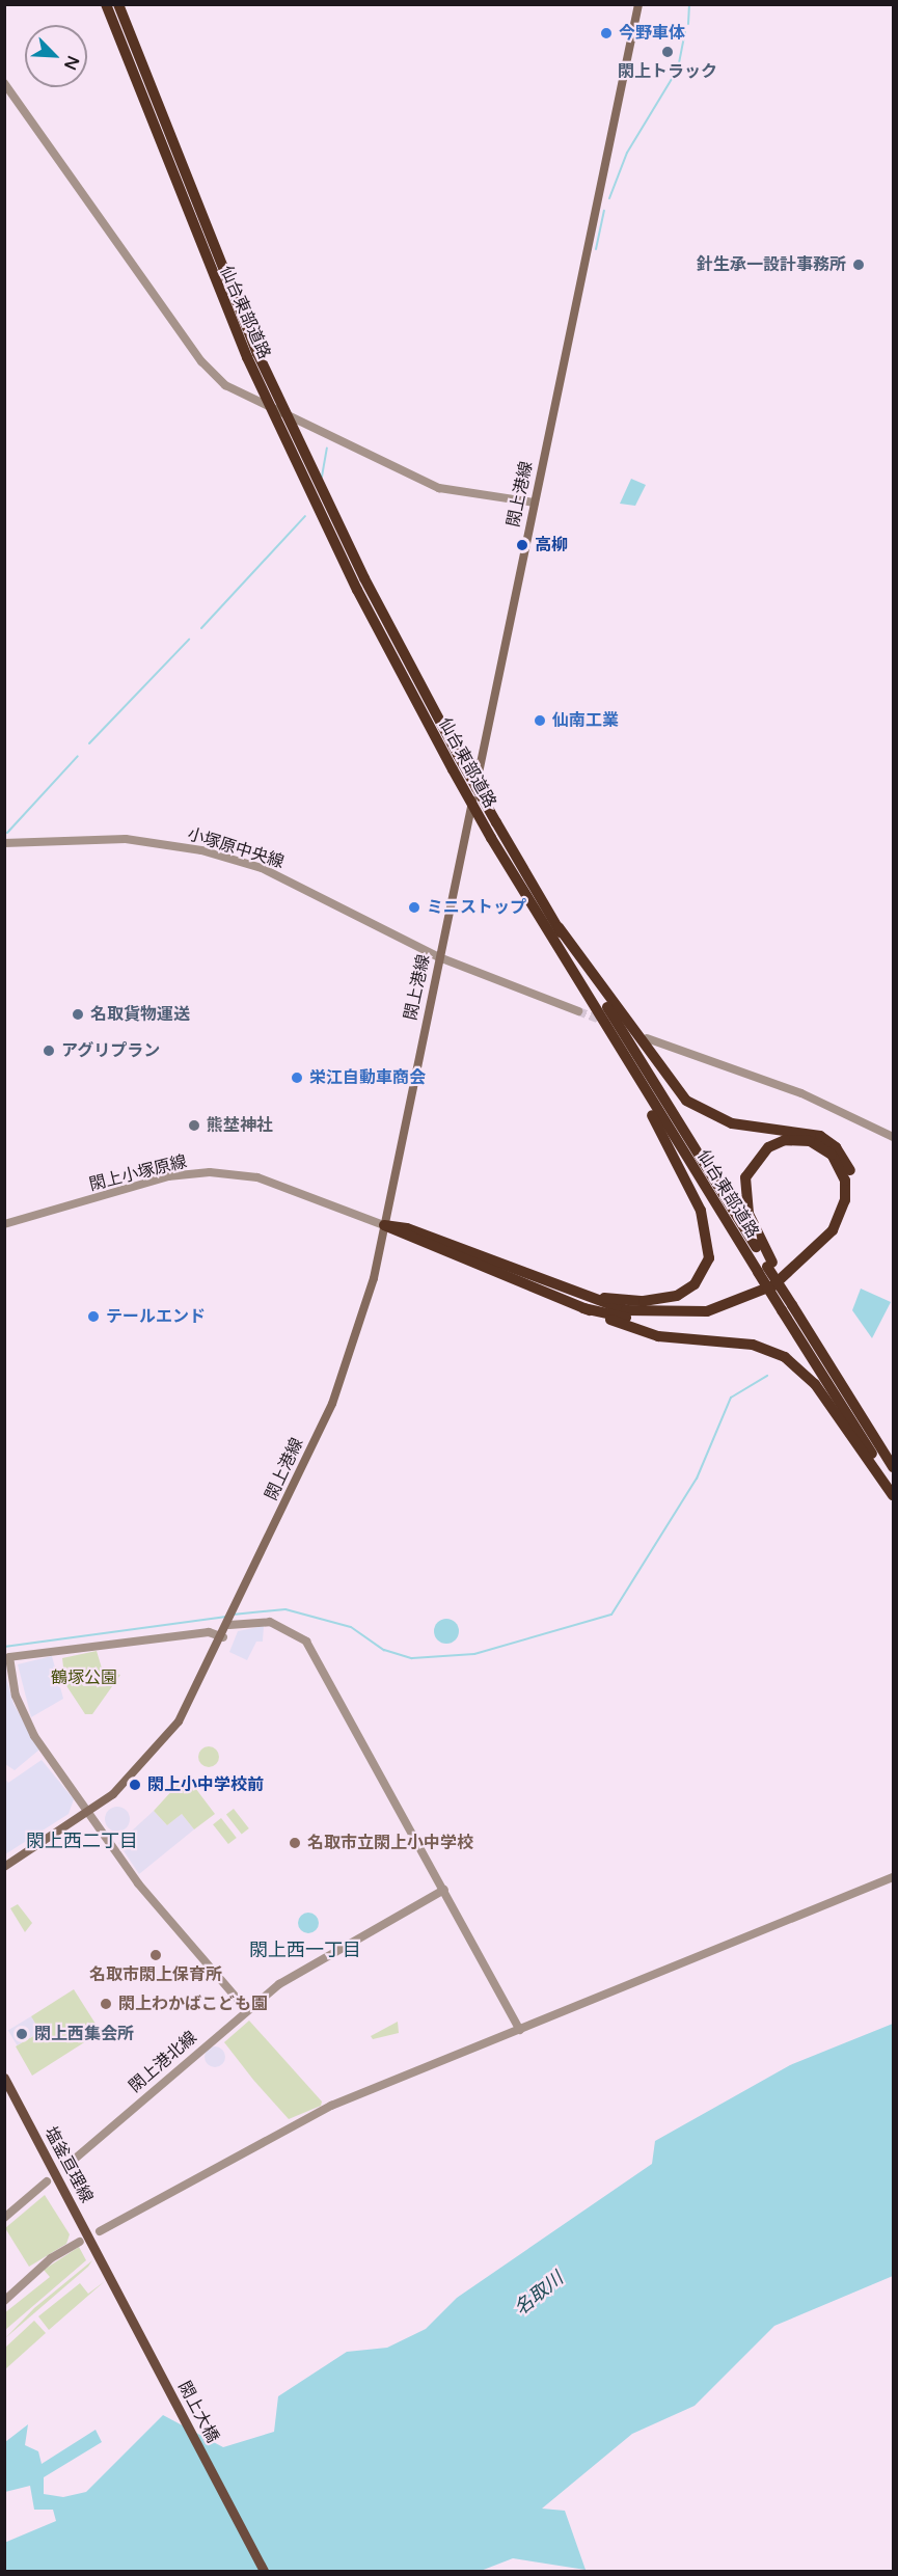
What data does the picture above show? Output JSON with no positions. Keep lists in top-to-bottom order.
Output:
{
  "streets": {
    "highway": ["仙台東部道路"],
    "main road": ["閖上港線", "塩釜亘理線", "閖上大橋"],
    "street": ["小塚原中央線", "閖上小塚原線", "閖上港北線"]
  },
  "crossings": [
    ["閖上港線", "小塚原中央線"],
    ["閖上港線", "閖上小塚原線"],
    ["塩釜亘理線", "閖上大橋"]
  ],
  "districts": ["閖上西二丁目", "閖上西一丁目"],
  "water": ["名取川"],
  "parks": ["鶴塚公園"],
  "places": [
    "今野車体",
    "閖上トラック",
    "針生承一設計事務所",
    "高柳",
    "仙南工業",
    "ミニストップ",
    "名取貨物運送",
    "アグリプラン",
    "栄江自動車商会",
    "熊埜神社",
    "テールエンド",
    "閖上小中学校前",
    "名取市立閖上小中学校",
    "名取市閖上保育所",
    "閖上わかばこども園",
    "閖上西集会所"
  ],
  "north": "bottom right"
}
